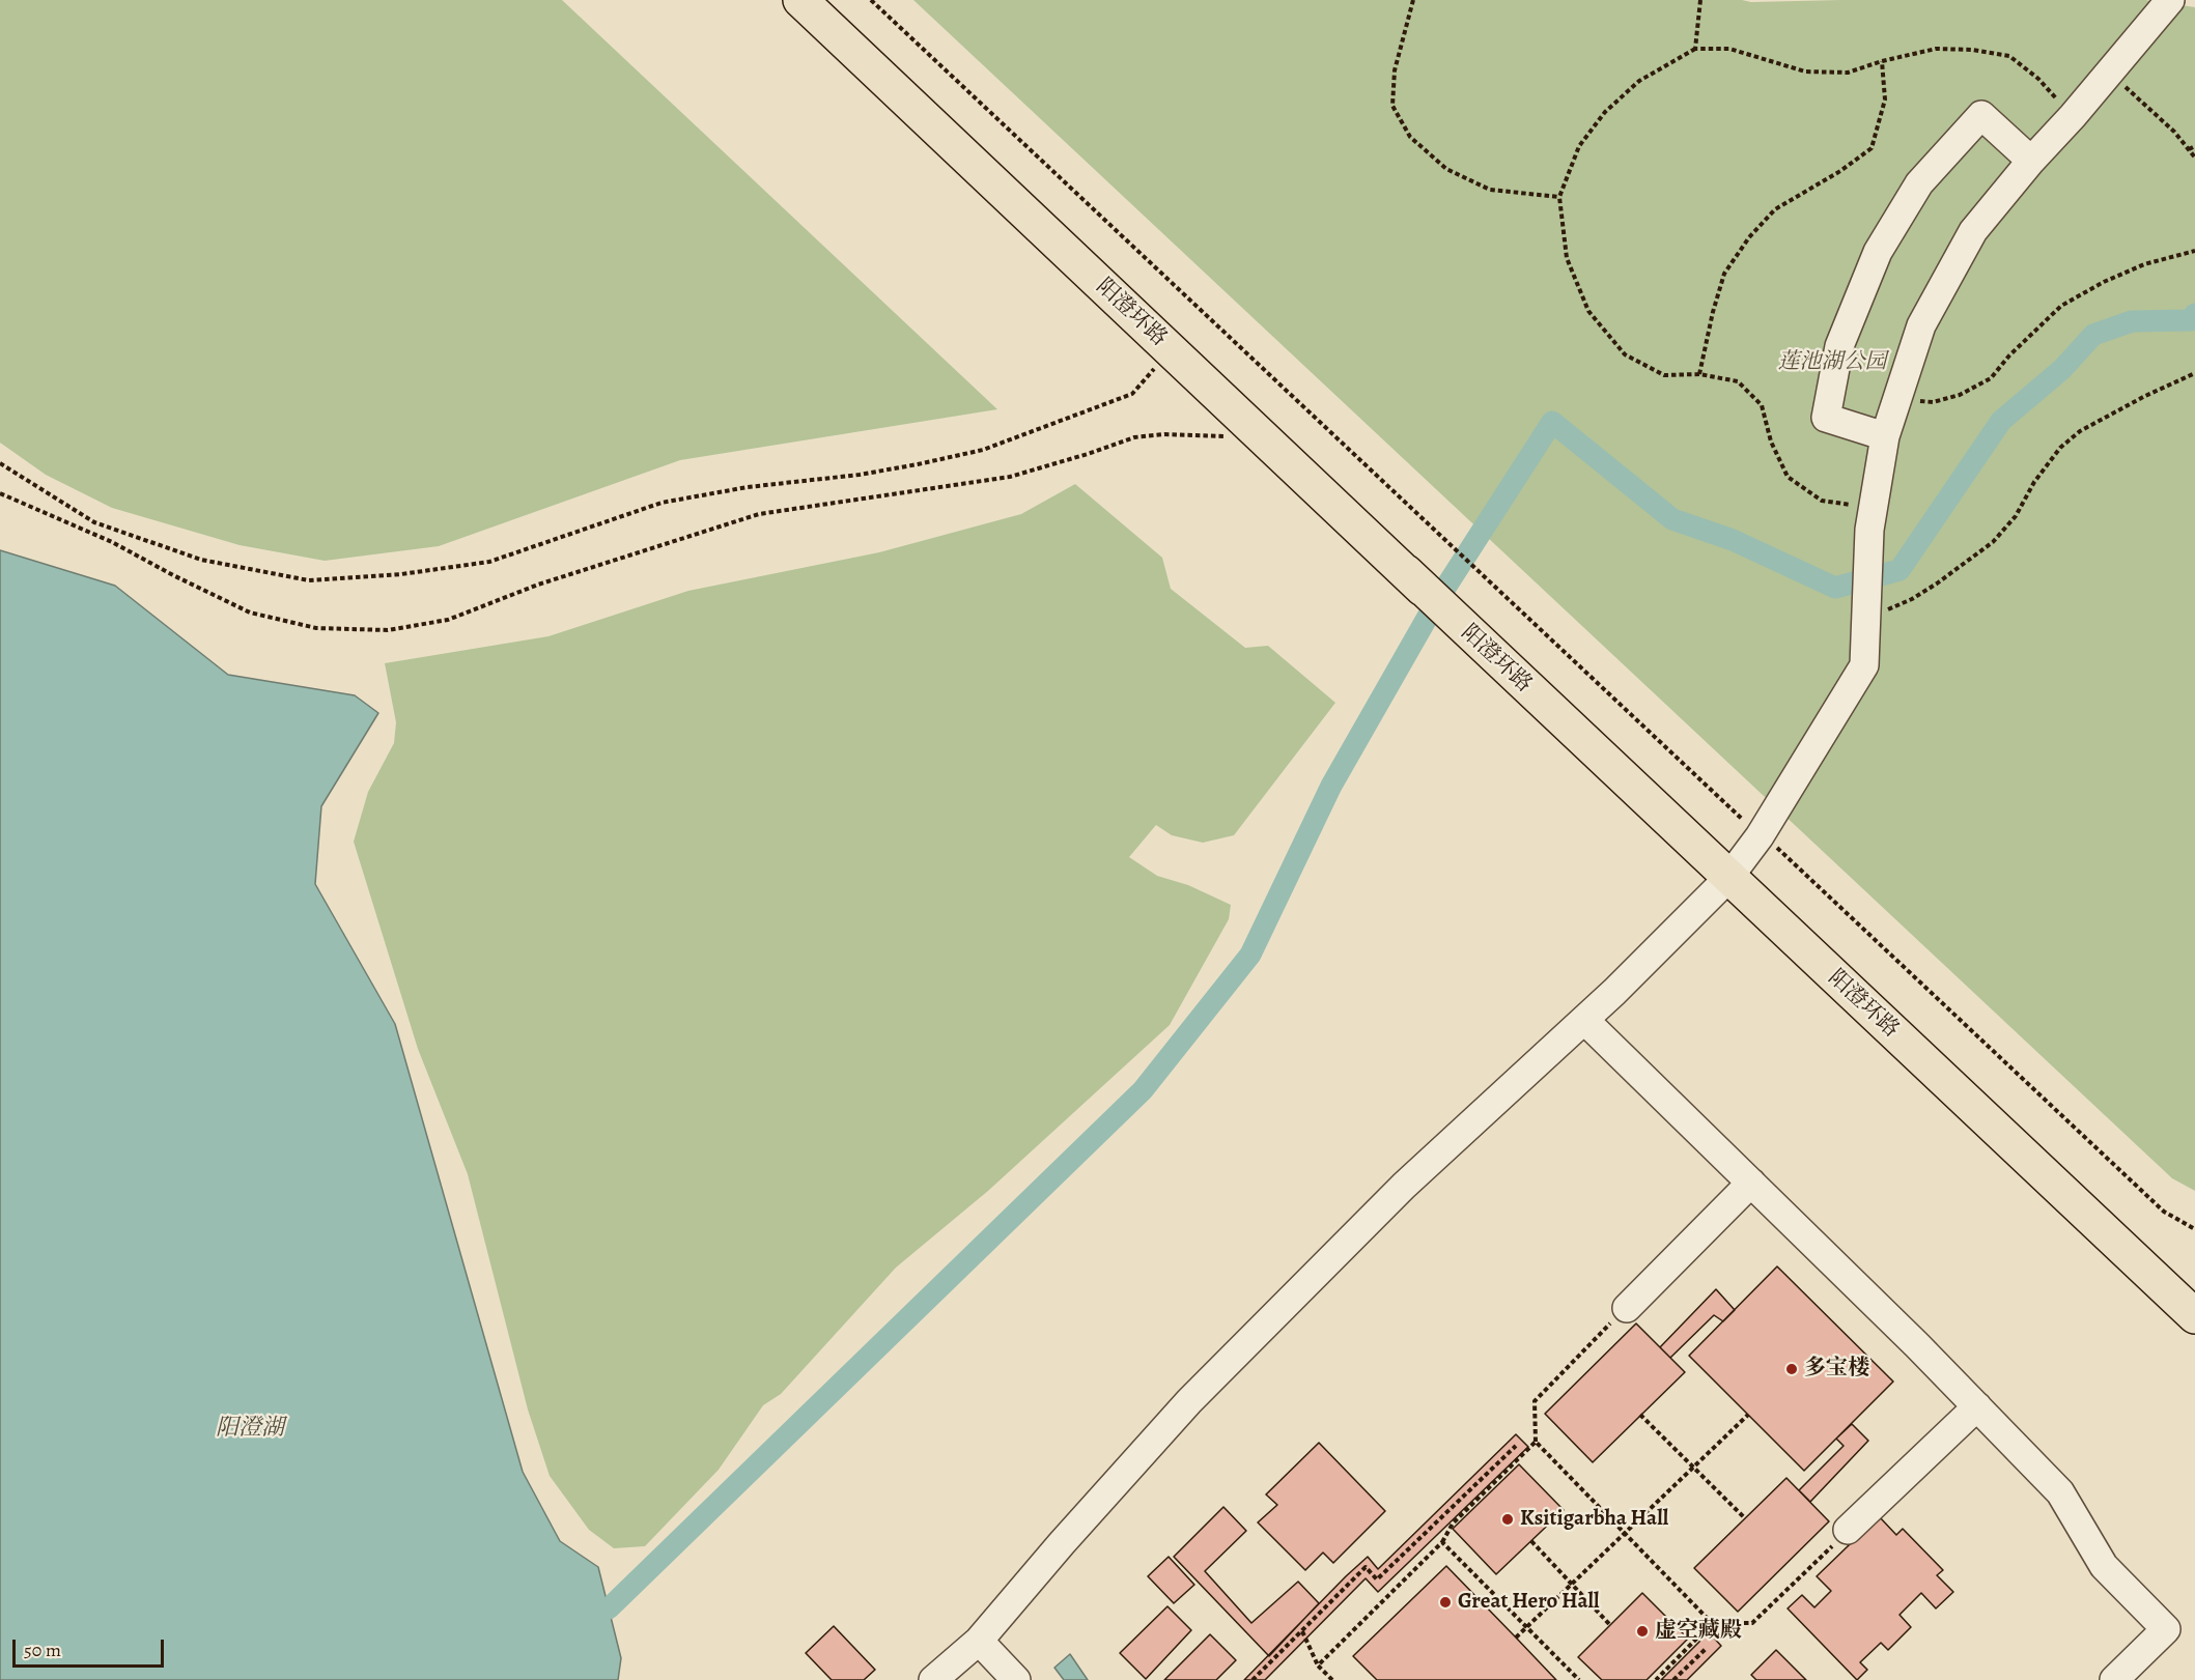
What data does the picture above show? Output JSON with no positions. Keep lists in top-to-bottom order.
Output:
{
  "streets": {
    "main road": ["阳澄环路"]
  },
  "water": ["阳澄湖"],
  "parks": ["莲池湖公园"],
  "places": [
    "多宝楼",
    "Ksitigarbha Hall",
    "Great Hero Hall",
    "虚空藏殿"
  ],
  "scale_bar": "50 m"
}
